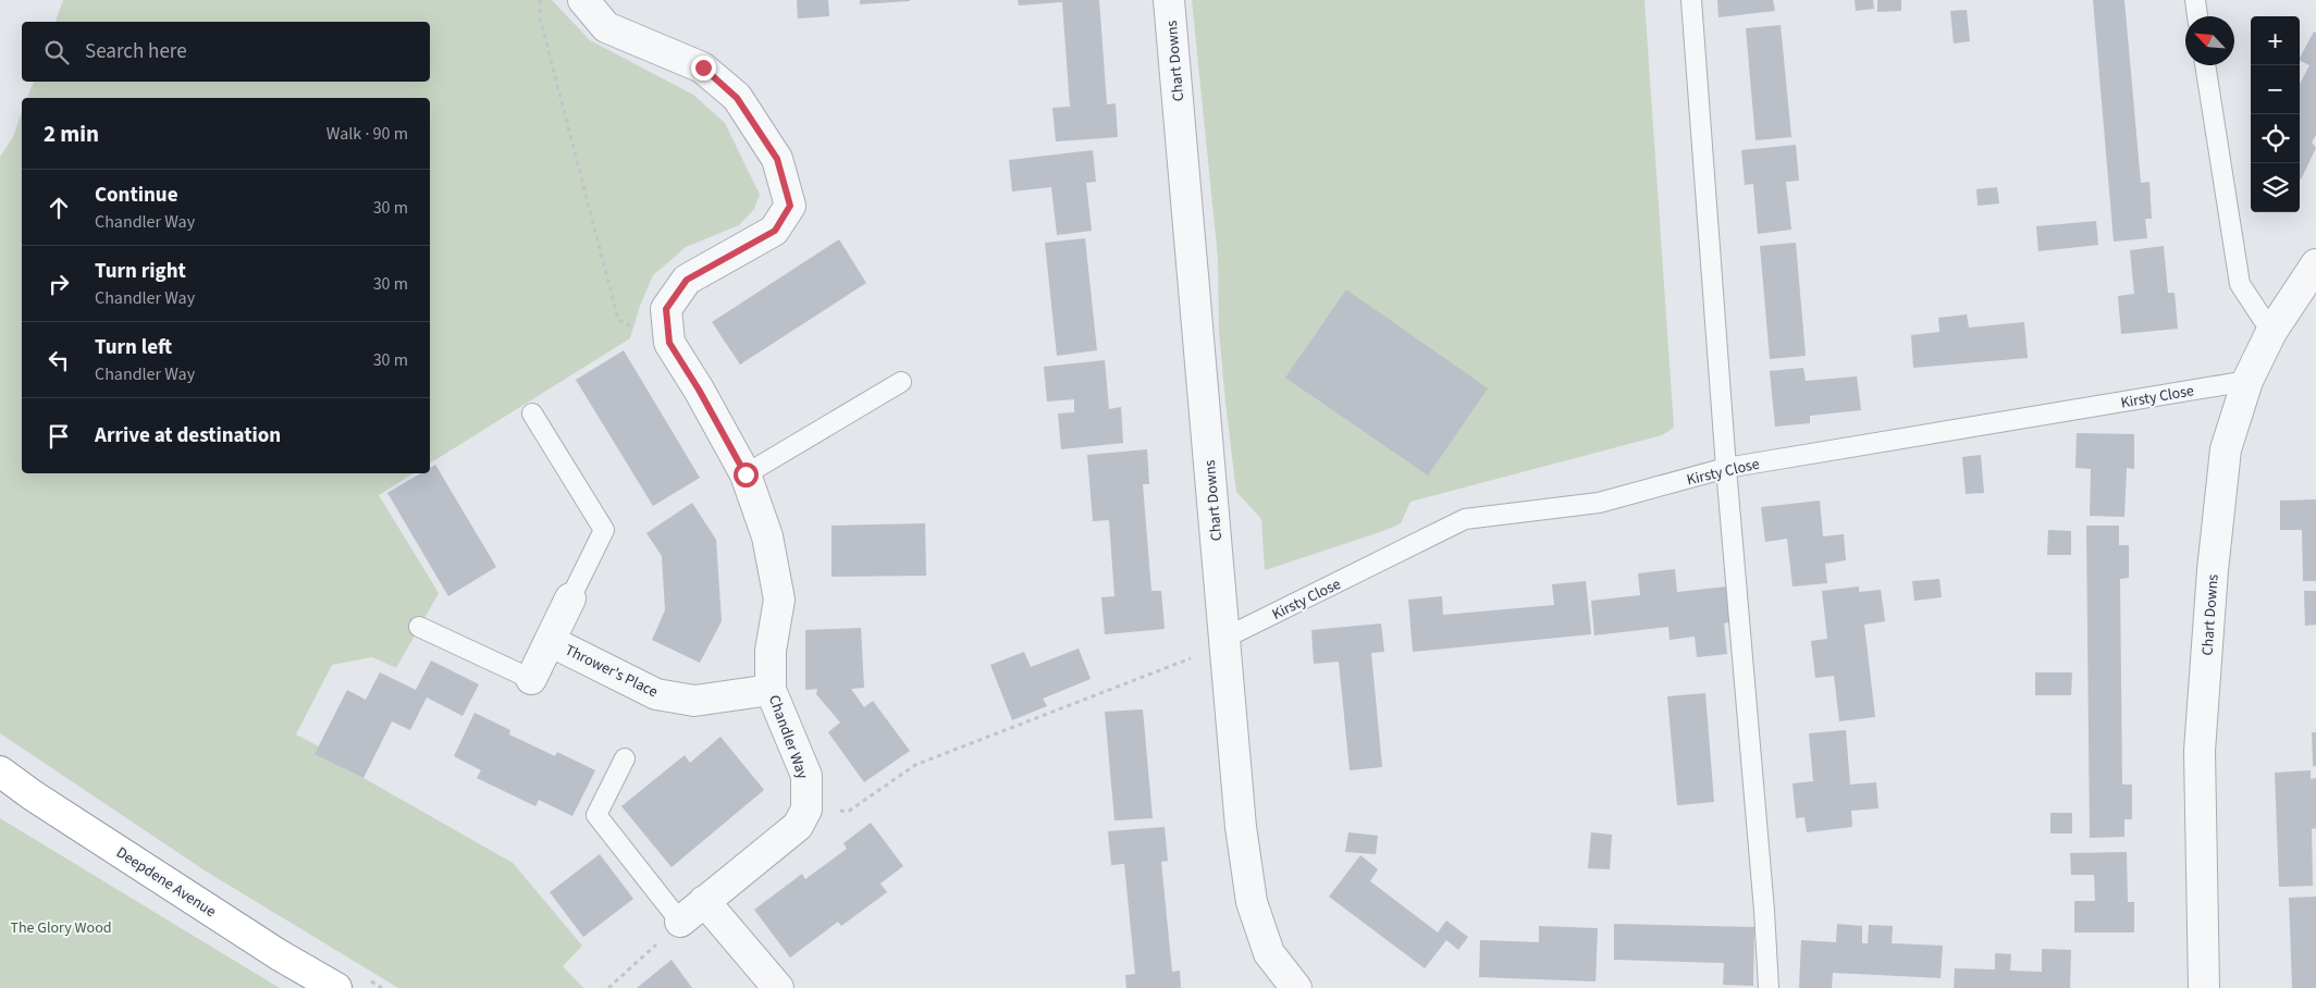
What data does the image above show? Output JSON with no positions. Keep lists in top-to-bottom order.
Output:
{
  "streets": {
    "highway": ["Deepdene Avenue"],
    "street": ["Chart Downs", "Thrower's Place", "Chandler Way"],
    "lane": ["Kirsty Close"]
  },
  "crossings": [
    ["Chart Downs", "Kirsty Close"],
    ["Thrower's Place", "Chandler Way"]
  ],
  "parks": ["The Glory Wood"],
  "north": "top left",
  "page": {
    "map_buttons": ["+", "−"],
    "search": "Search here",
    "heading": ["2 min", "Walk · 90 m"],
    "list": [
      ["Continue", "Chandler Way", "30 m"],
      ["Turn right", "Chandler Way", "30 m"],
      ["Turn left", "Chandler Way", "30 m"],
      "Arrive at destination"
    ]
  }
}
